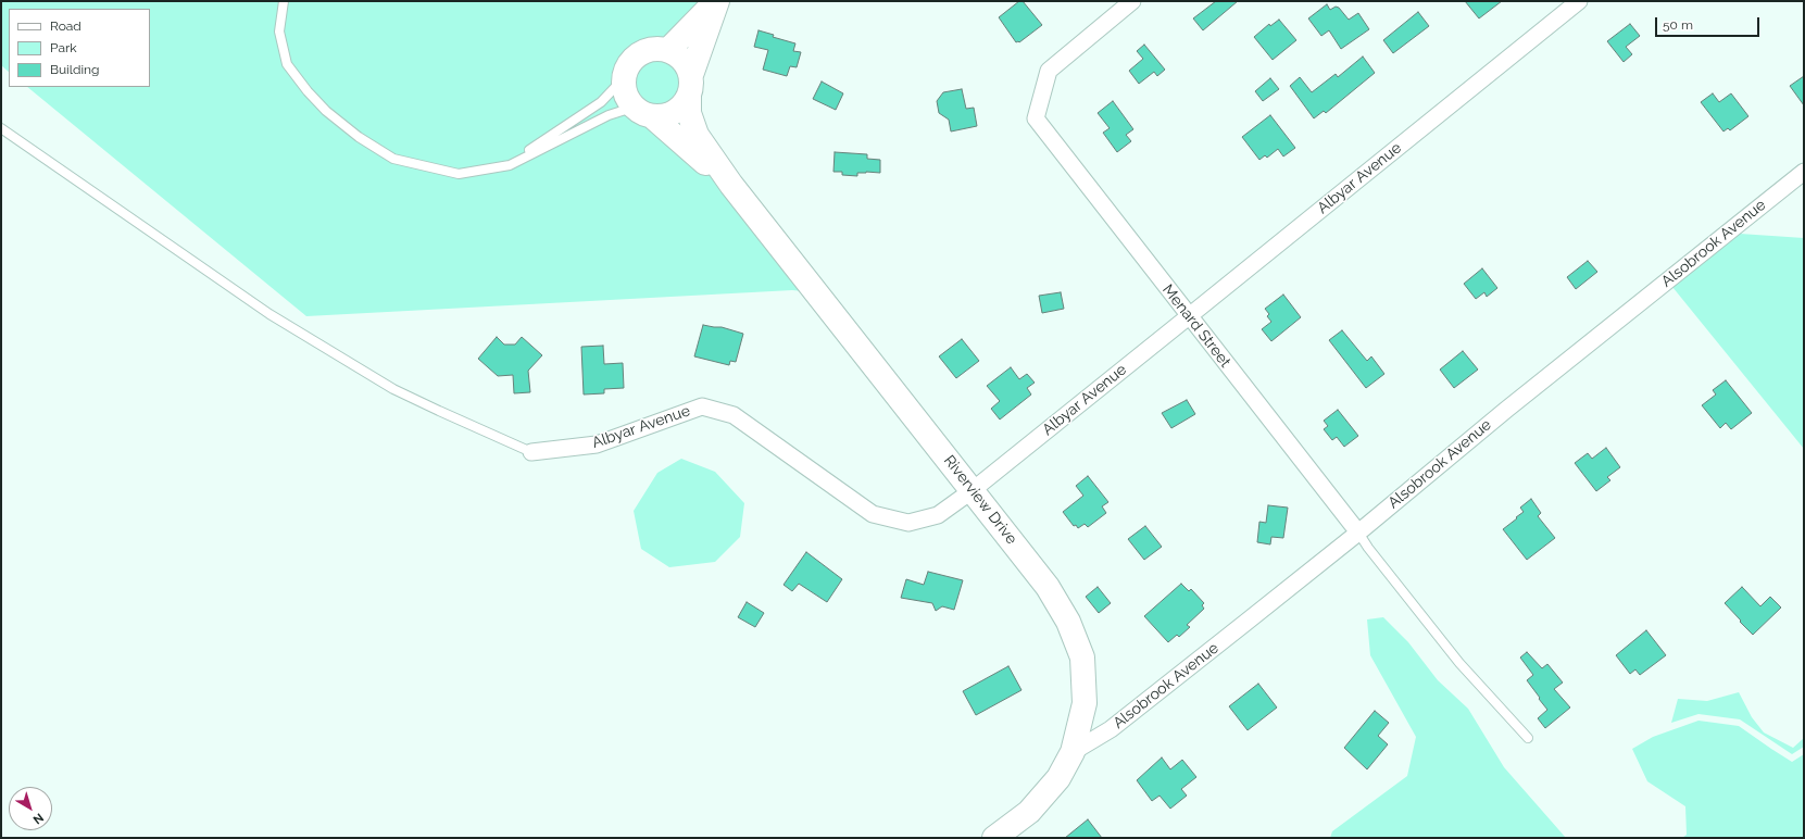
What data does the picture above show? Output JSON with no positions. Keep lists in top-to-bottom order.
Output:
{
  "streets": {
    "street": [
      "Albyar Avenue",
      "Alsobrook Avenue",
      "Menard Street",
      "Riverview Drive"
    ]
  },
  "crossings": [
    ["Albyar Avenue", "Menard Street"],
    ["Albyar Avenue", "Riverview Drive"],
    ["Alsobrook Avenue", "Menard Street"],
    ["Alsobrook Avenue", "Riverview Drive"]
  ],
  "legend": ["Road", "Park", "Building"],
  "scale_bar": "50 m",
  "north": "bottom right"
}
